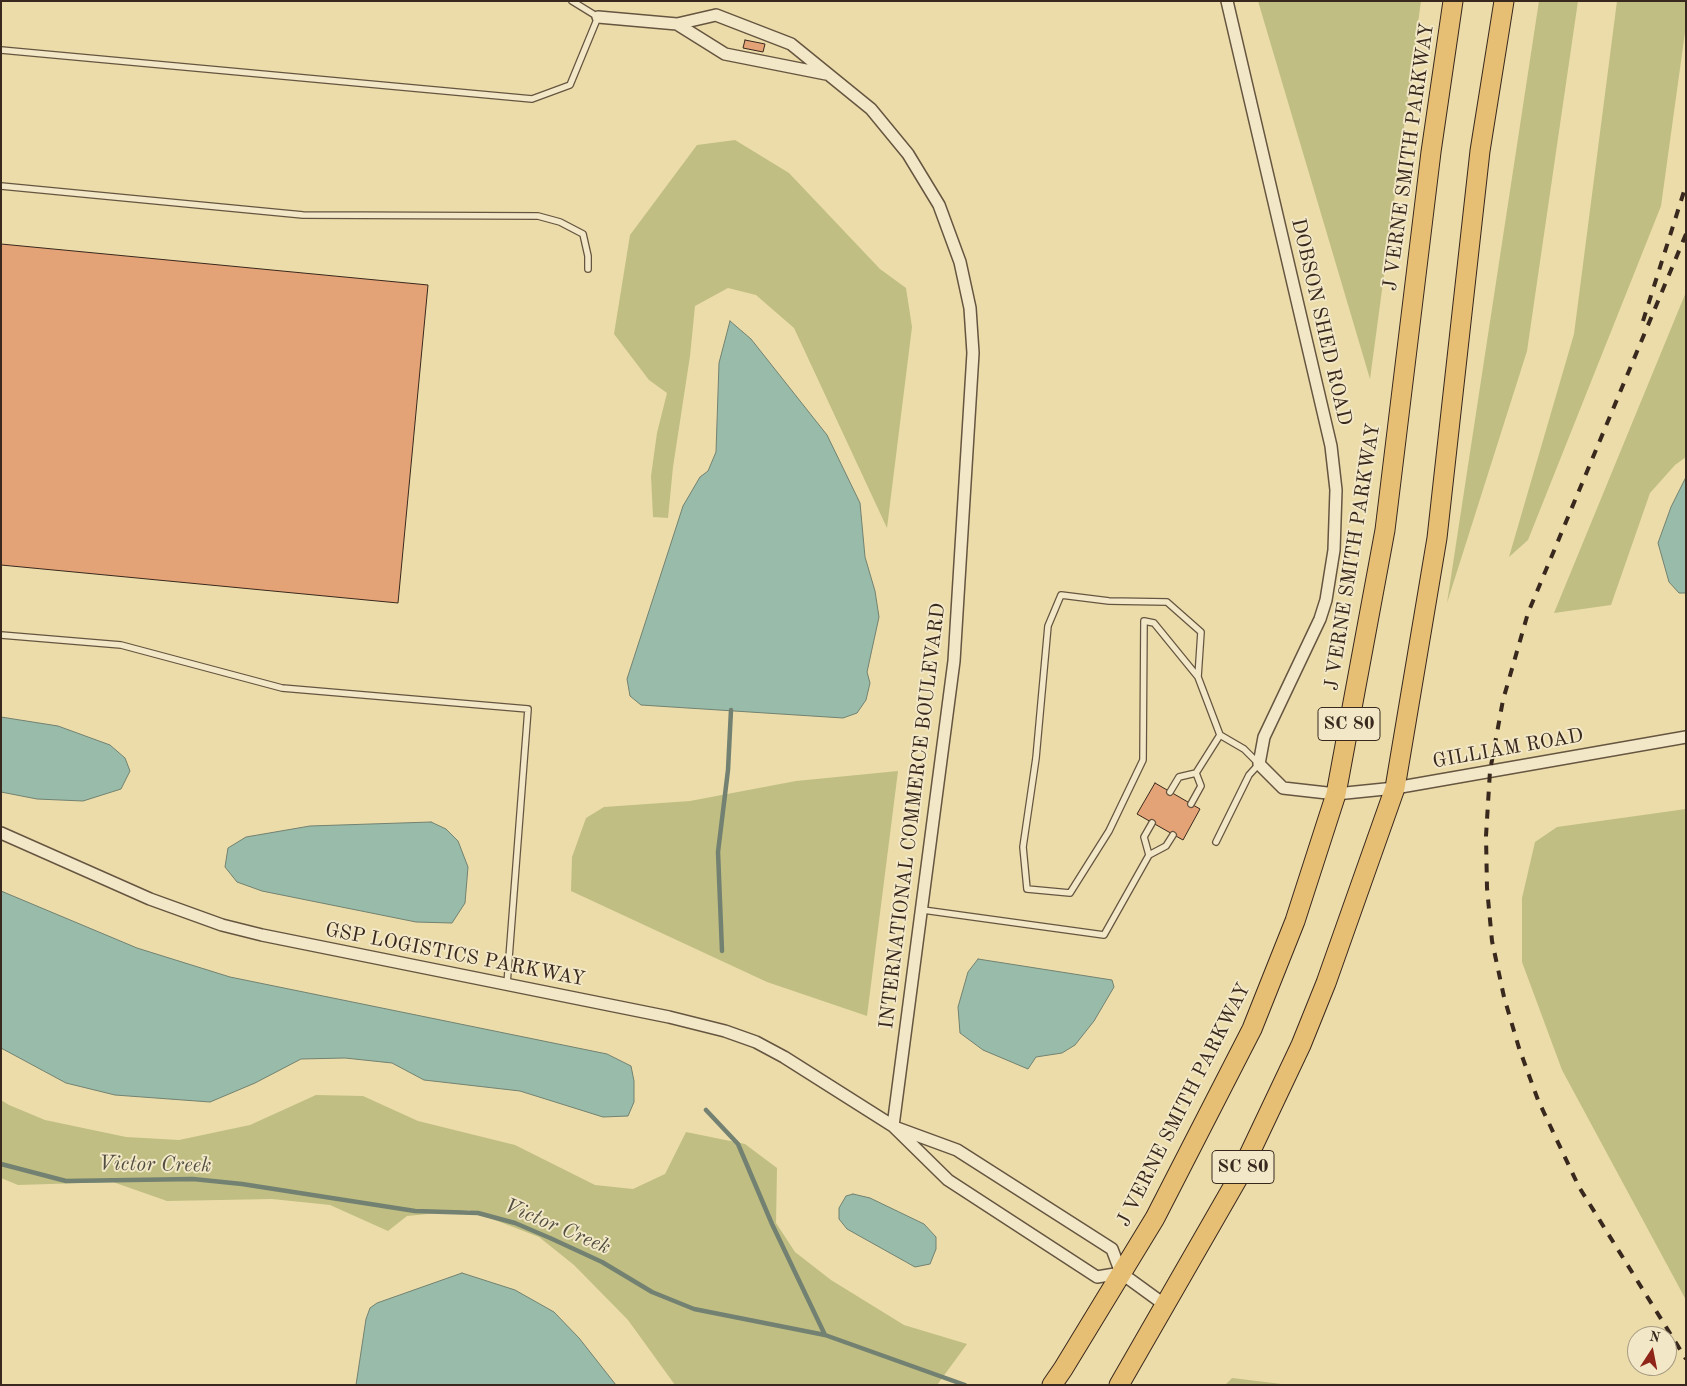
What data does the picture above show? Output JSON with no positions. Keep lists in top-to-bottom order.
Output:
{
  "streets": {
    "main road": ["J VERNE SMITH PARKWAY", "SC 80"],
    "street": [
      "DOBSON SHED ROAD",
      "GILLIAM ROAD",
      "INTERNATIONAL COMMERCE BOULEVARD",
      "GSP LOGISTICS PARKWAY"
    ]
  },
  "crossings": [
    ["J VERNE SMITH PARKWAY", "GILLIAM ROAD"],
    ["J VERNE SMITH PARKWAY", "GSP LOGISTICS PARKWAY"],
    ["SC 80", "GILLIAM ROAD"],
    ["INTERNATIONAL COMMERCE BOULEVARD", "GSP LOGISTICS PARKWAY"]
  ],
  "water": ["Victor Creek"],
  "north": "top"
}
